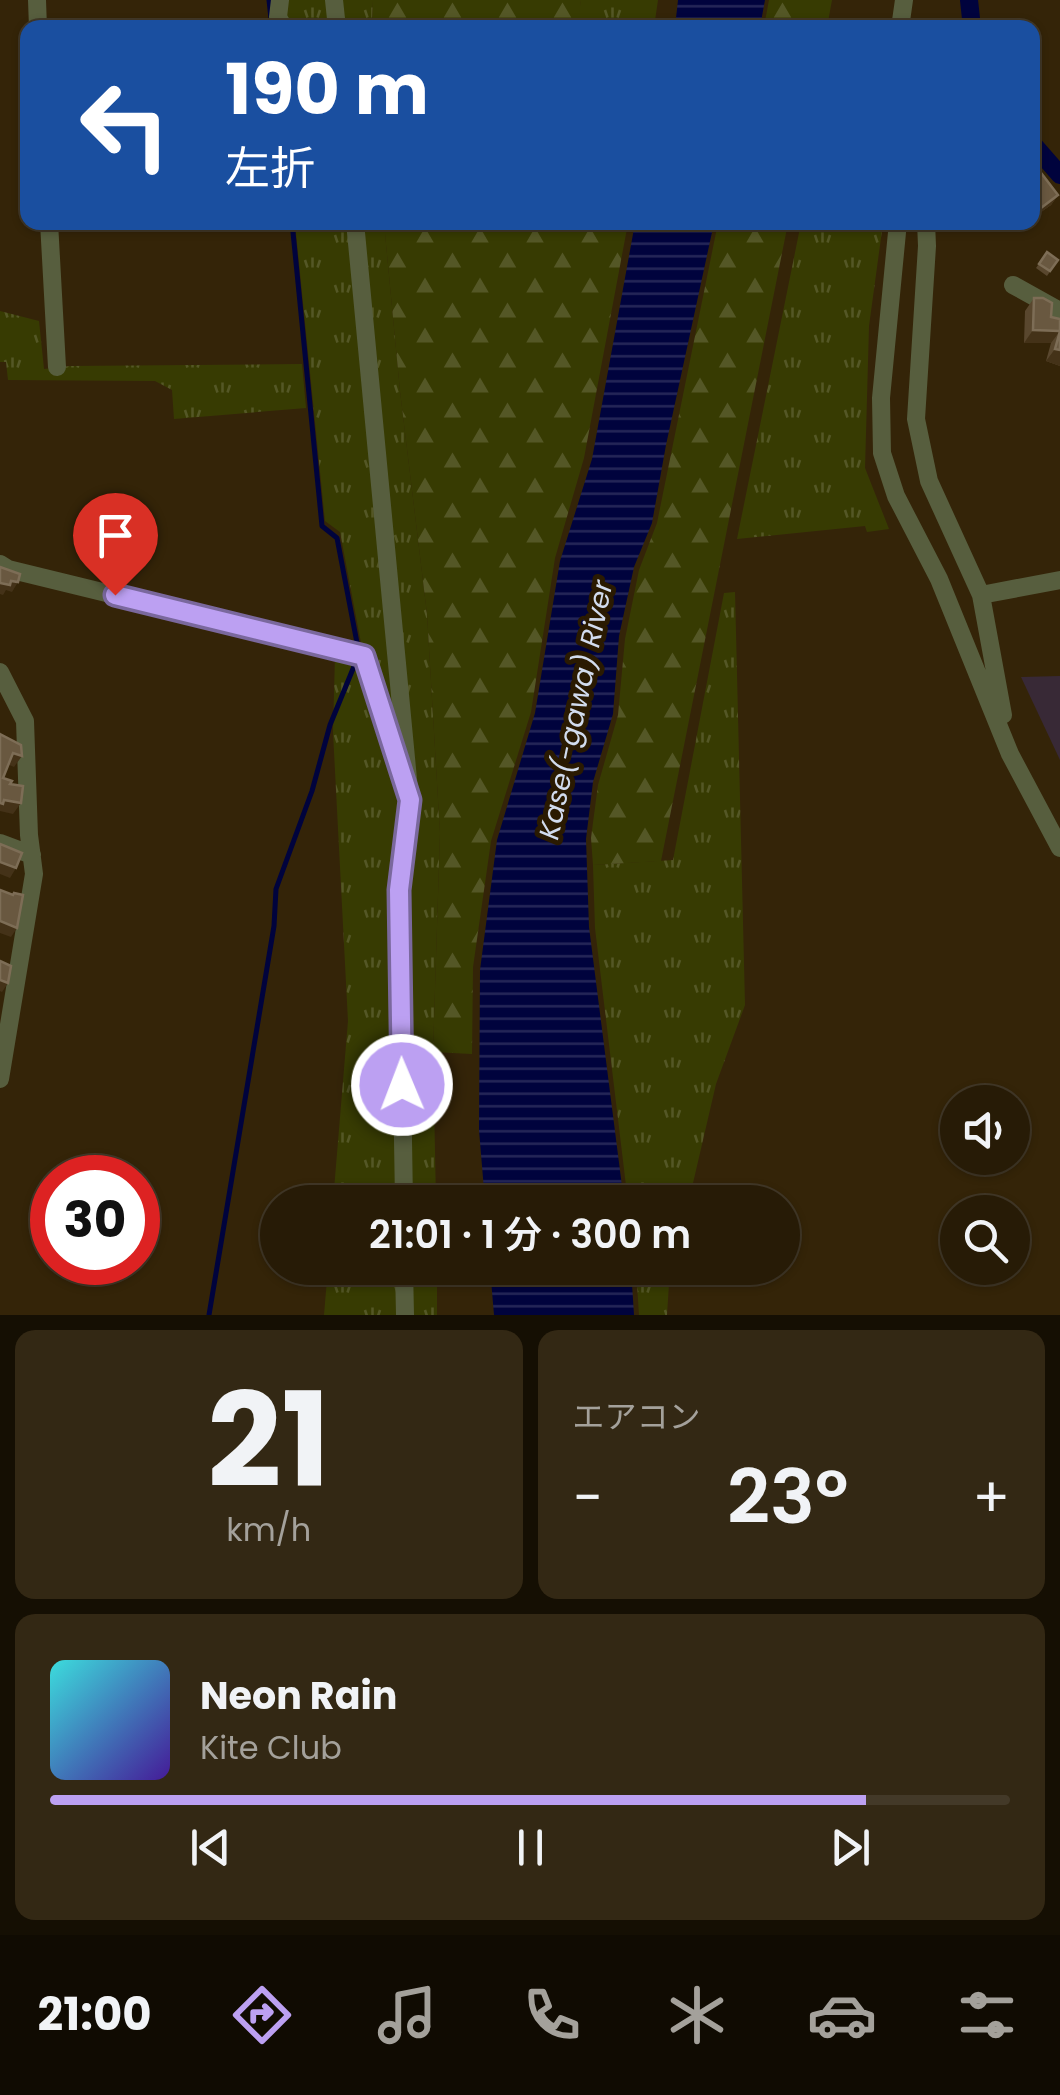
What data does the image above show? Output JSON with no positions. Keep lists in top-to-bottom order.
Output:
{
  "water": ["Kase(-gawa) River"],
  "page": {
    "turn": ["190 m", "左折"],
    "limit": "30",
    "trip": "21:01 · 1 分 · 300 m",
    "tile": [
      ["21", "km/h"],
      "エアコン"
    ],
    "heat": ["−", "23°", "+"],
    "song": ["Neon Rain", "Kite Club"],
    "tabs": "21:00"
  }
}
